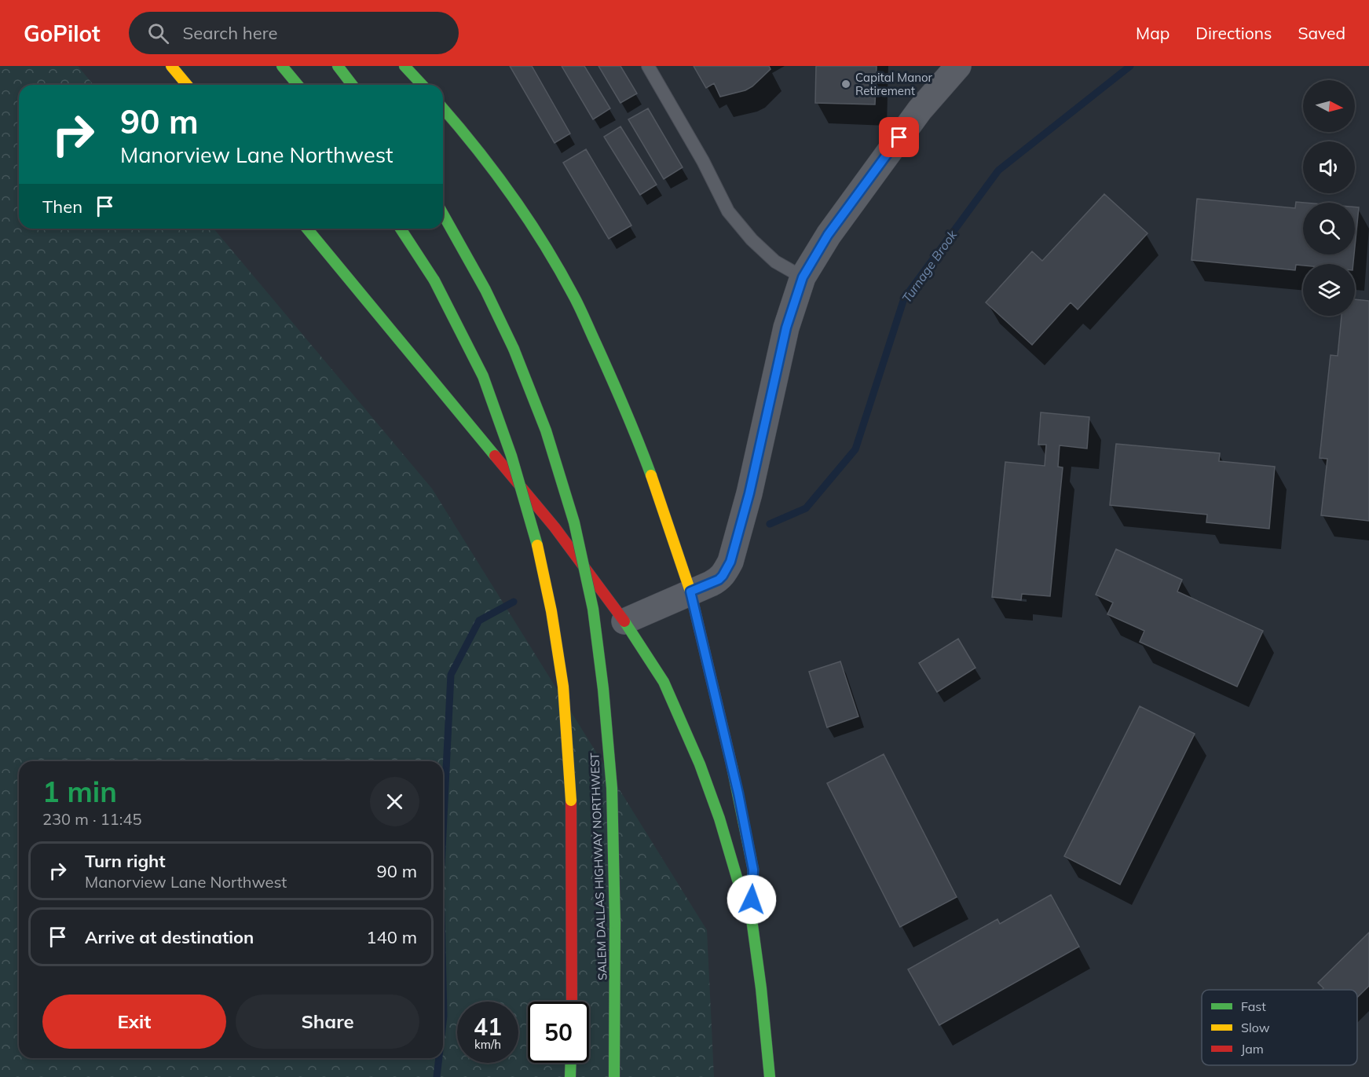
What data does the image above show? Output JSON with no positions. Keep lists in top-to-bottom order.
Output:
{
  "streets": {
    "main road": ["SALEM DALLAS HIGHWAY NORTHWEST"]
  },
  "water": ["Turnage Brook"],
  "places": ["Capital Manor Retirement"],
  "legend": ["Fast", "Slow", "Jam"],
  "north": "right",
  "page": {
    "header": "GoPilot",
    "search": "Search here",
    "nav": ["Map", "Directions", "Saved"],
    "turn": ["90 m", "Manorview Lane Northwest"],
    "then": "Then",
    "heading": ["1 min", "230 m · 11:45"],
    "list": [
      {
        "name": "Turn right",
        "note": "Manorview Lane Northwest",
        "value": "90 m"
      },
      {
        "name": "Arrive at destination",
        "value": "140 m"
      }
    ],
    "buttons": ["Exit", "Share"],
    "speed": "41 km/h",
    "limit": "50"
  }
}
